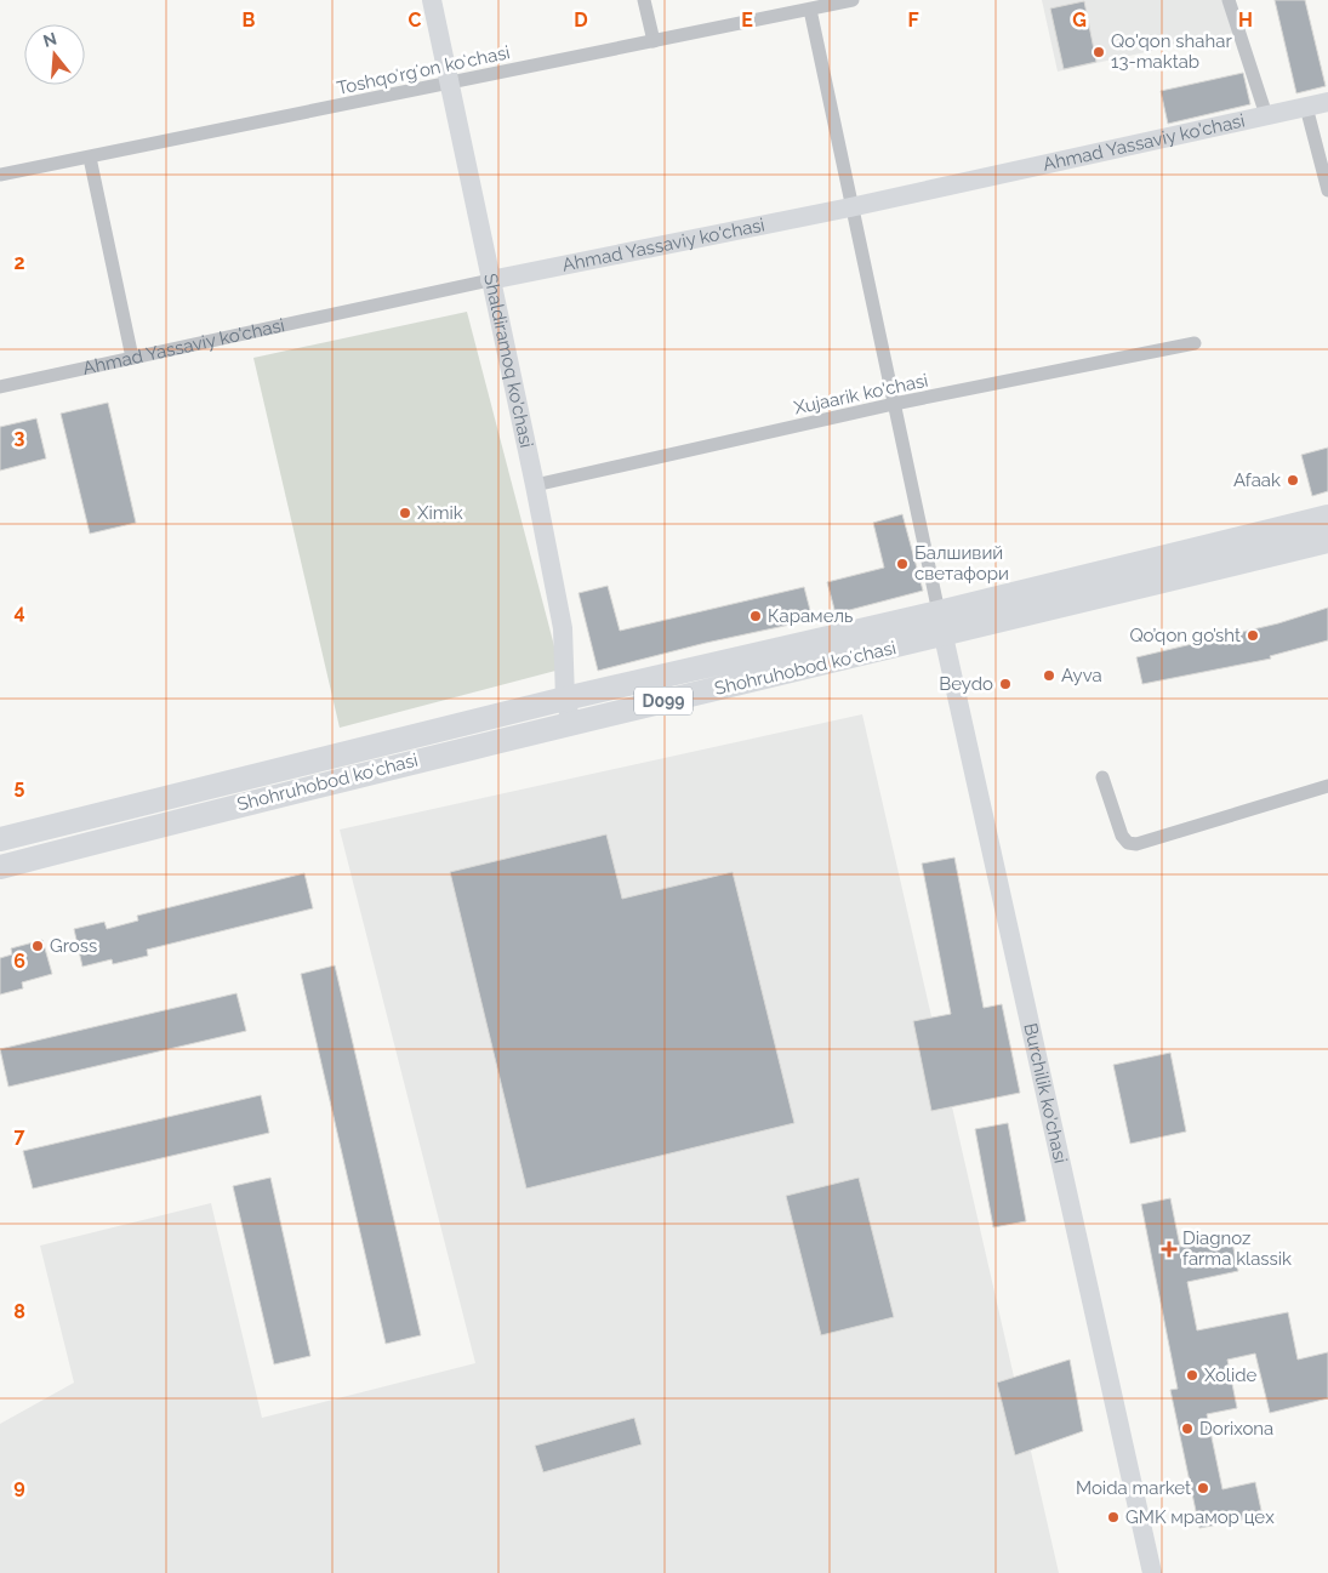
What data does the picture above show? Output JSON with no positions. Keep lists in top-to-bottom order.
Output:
{
  "streets": {
    "highway": ["Shohruhobod koʻchasi", "D099"],
    "street": [
      "Toshqoʻrgʻon koʻchasi",
      "Ahmad Yassaviy ko'chasi",
      "Shaldiramoq ko'chasi",
      "Xujaarik ko'chasi",
      "Burchilik ko'chasi"
    ]
  },
  "crossings": [
    ["Toshqoʻrgʻon koʻchasi", "Shaldiramoq ko'chasi"],
    ["Ahmad Yassaviy ko'chasi", "Shaldiramoq ko'chasi"],
    ["Shaldiramoq ko'chasi", "Xujaarik ko'chasi"],
    ["Shaldiramoq ko'chasi", "Shohruhobod koʻchasi"],
    ["Shohruhobod koʻchasi", "Burchilik ko'chasi"]
  ],
  "places": {
    "other": [
      "Qo'qon shahar 13-maktab",
      "Afaak",
      "Ximik",
      "Балшивий светафори",
      "Карамель",
      "Qo’qon go’sht",
      "Ayva",
      "Beydo",
      "Gross",
      "Xolide",
      "Dorixona",
      "Moida market",
      "GMK мрамор цех"
    ],
    "health": ["Diagnoz farma klassik"]
  },
  "north": "top",
  "grid": {
    "columns": [
      "B",
      "C",
      "D",
      "E",
      "F",
      "G",
      "H"
    ],
    "rows": [
      "2",
      "3",
      "4",
      "5",
      "6",
      "7",
      "8",
      "9"
    ]
  }
}
